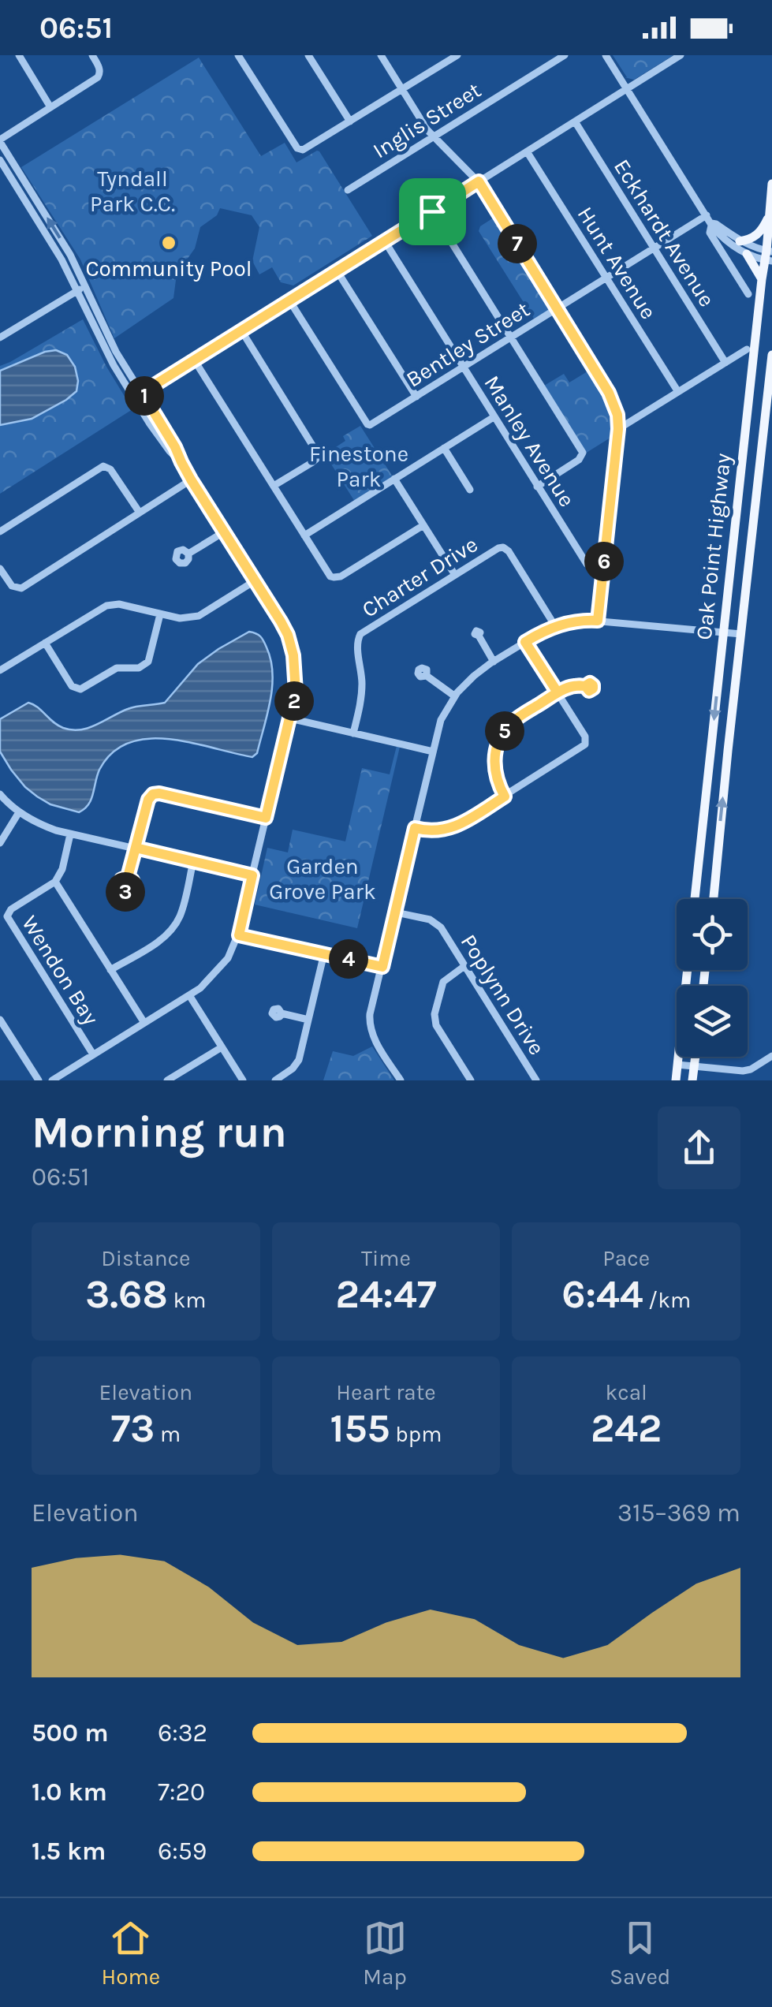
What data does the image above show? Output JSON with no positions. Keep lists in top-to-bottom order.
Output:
{
  "streets": {
    "main road": ["Oak Point Highway"],
    "street": [
      "Inglis Street",
      "Eckhardt Avenue",
      "Hunt Avenue",
      "Bentley Street",
      "Manley Avenue",
      "Charter Drive",
      "Wendon Bay",
      "Poplynn Drive"
    ]
  },
  "crossings": [
    ["Eckhardt Avenue", "Bentley Street"],
    ["Hunt Avenue", "Bentley Street"],
    ["Bentley Street", "Manley Avenue"]
  ],
  "parks": ["Tyndall Park C.C.", "Finestone Park", "Garden Grove Park"],
  "places": ["Community Pool"],
  "page": {
    "status": "06:51",
    "pins": [
      "7",
      "1",
      "6",
      "2",
      "5",
      "3",
      "4"
    ],
    "heading": ["Morning run", "06:51"],
    "stats": [
      ["Distance", "3.68 km"],
      ["Time", "24:47"],
      ["Pace", "6:44 /km"],
      ["Elevation", "73 m"],
      ["Heart rate", "155 bpm"],
      ["kcal", "242"]
    ],
    "chart": ["Elevation", "315–369 m"],
    "list": [
      {
        "name": "500 m",
        "note": "6:32"
      },
      {
        "name": "1.0 km",
        "note": "7:20"
      },
      {
        "name": "1.5 km",
        "note": "6:59"
      }
    ],
    "tabs": ["Home", "Map", "Saved"]
  }
}
